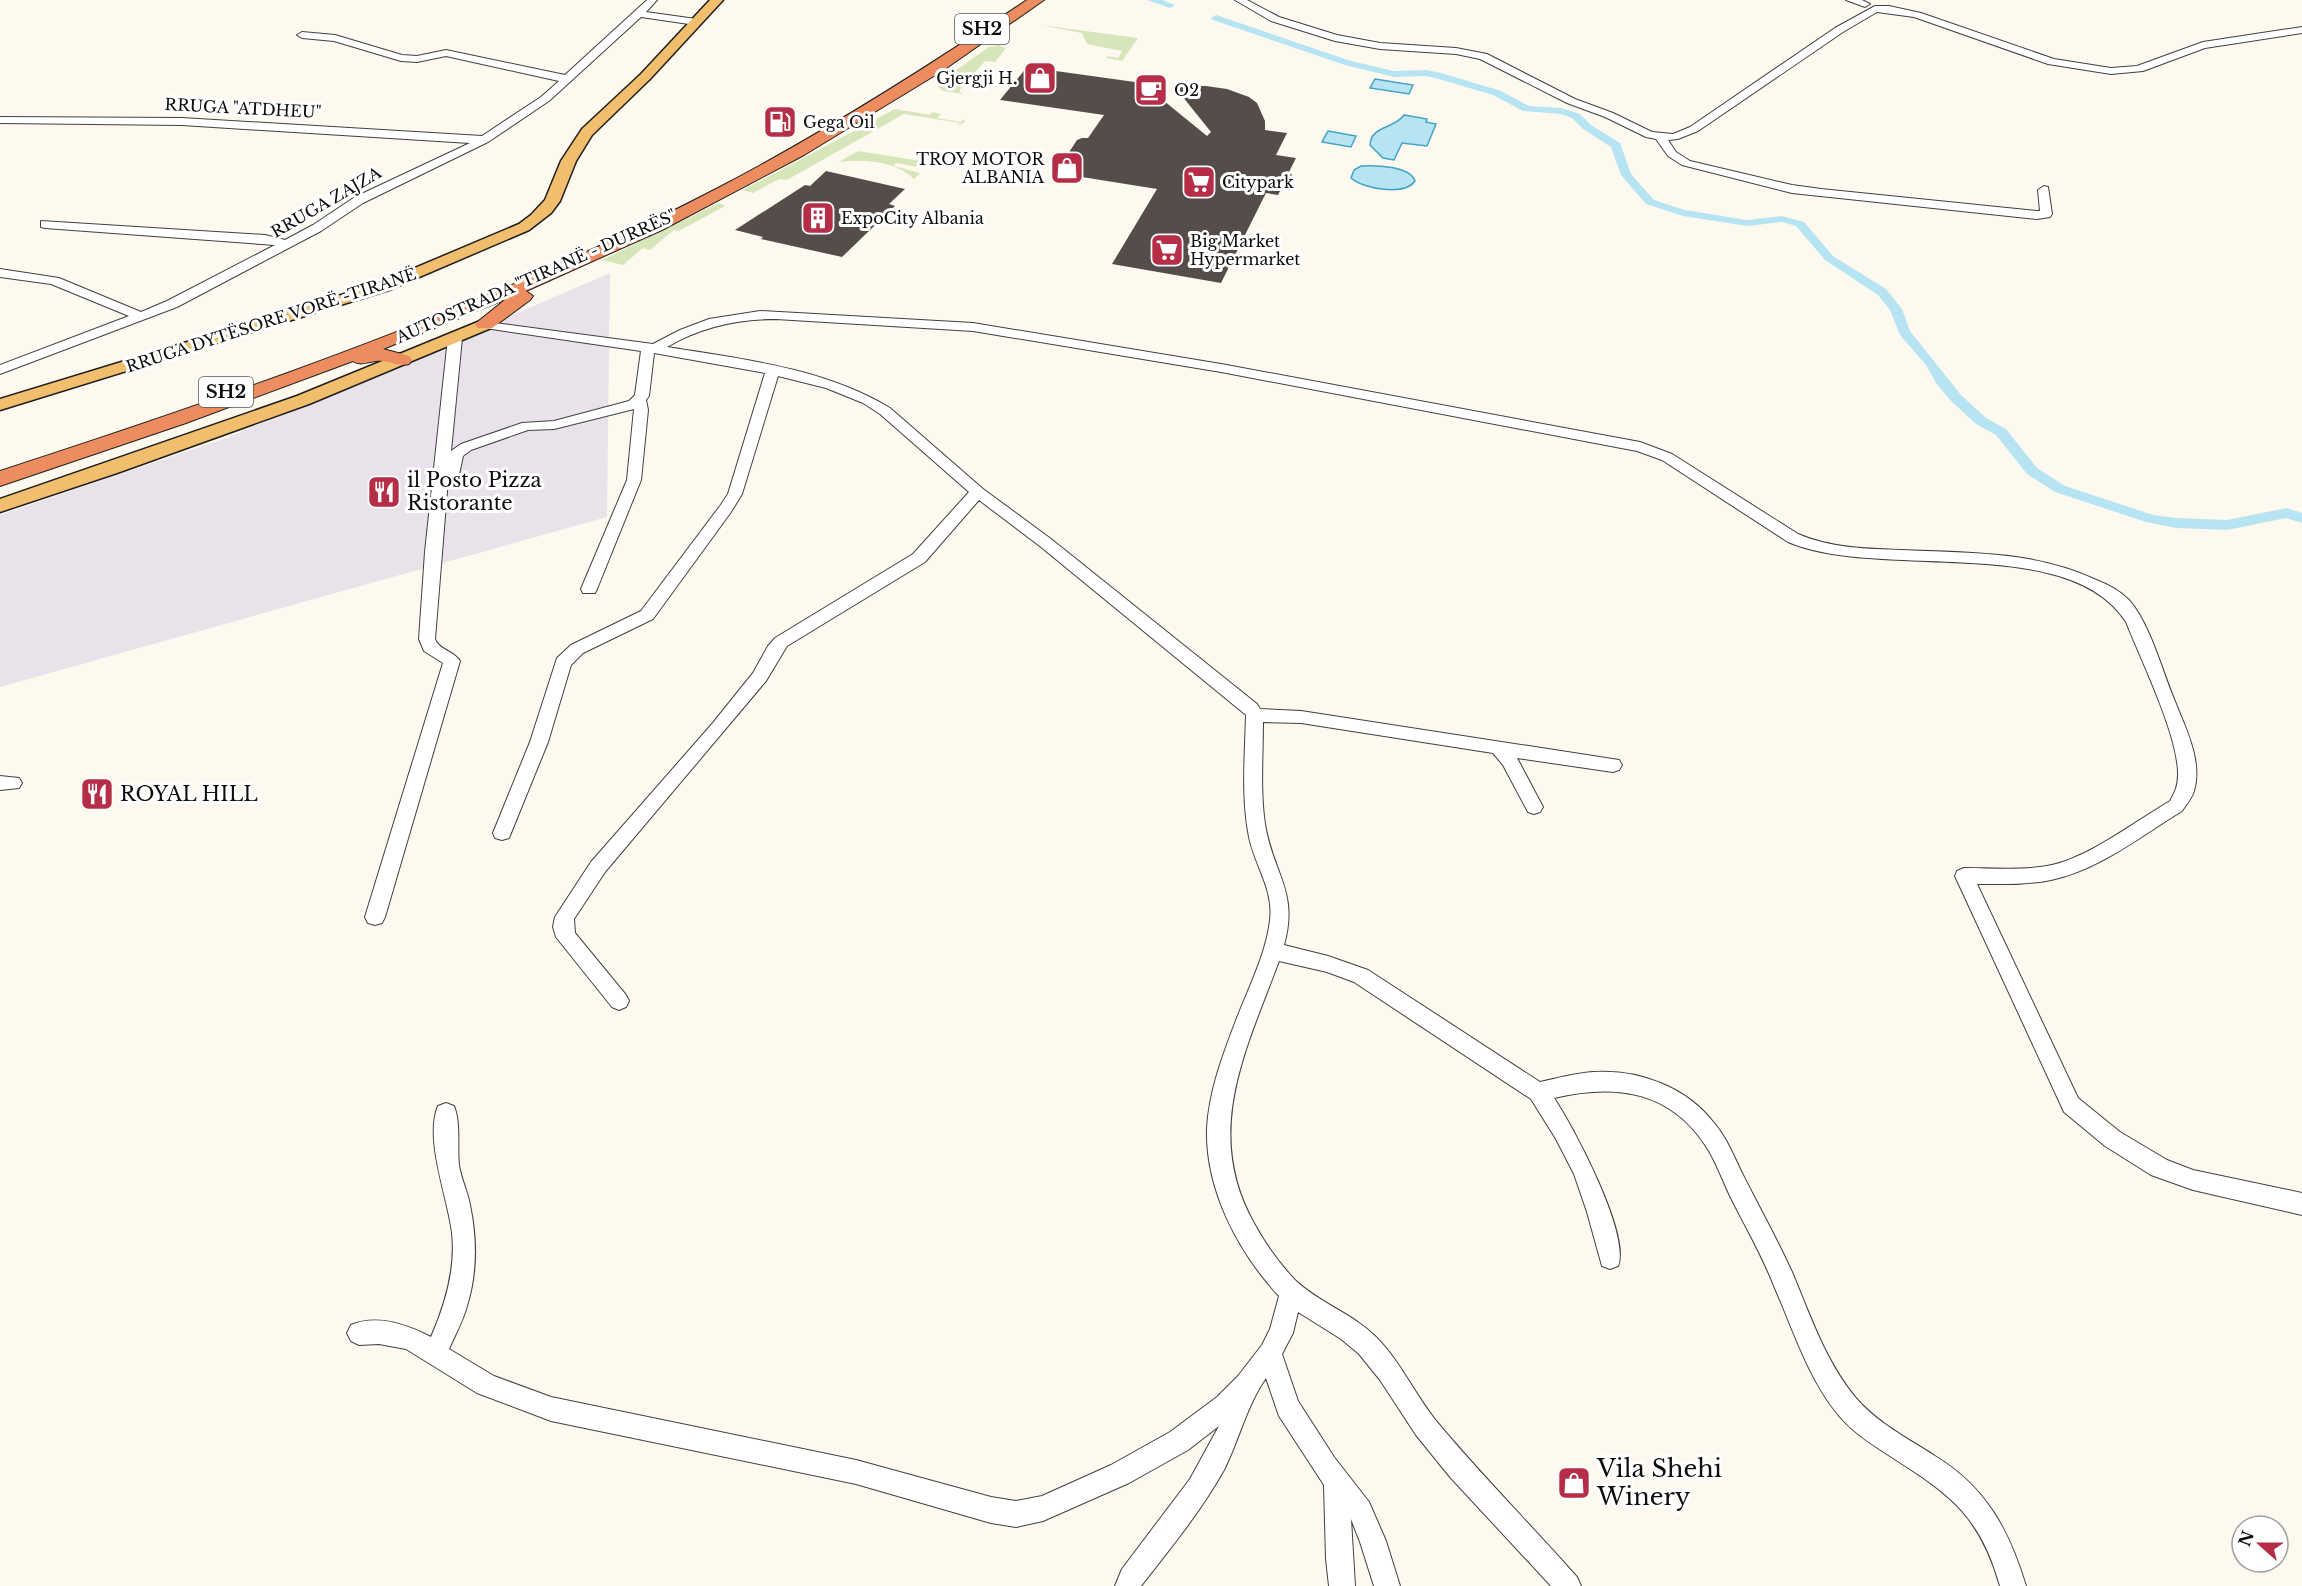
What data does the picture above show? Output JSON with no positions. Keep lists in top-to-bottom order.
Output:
{
  "streets": {
    "highway": ["SH2", "AUTOSTRADA \"TIRANË - DURRËS\""],
    "main road": ["RRUGA DYTËSORE VORË -TIRANË"],
    "street": ["RRUGA \"ATDHEU\"", "RRUGA ZAJZA"]
  },
  "crossings": [
    ["RRUGA \"ATDHEU\"", "RRUGA ZAJZA"]
  ],
  "places": {
    "shop": ["Gjergji H.", "TROY MOTOR ALBANIA", "Vila Shehi Winery"],
    "cafe": ["O2"],
    "fuel station": ["Gega Oil"],
    "supermarket": ["Citypark", "Big Market Hypermarket"],
    "building": ["ExpoCity Albania"],
    "restaurant": ["il Posto Pizza Ristorante", "ROYAL HILL"]
  },
  "north": "left"
}
